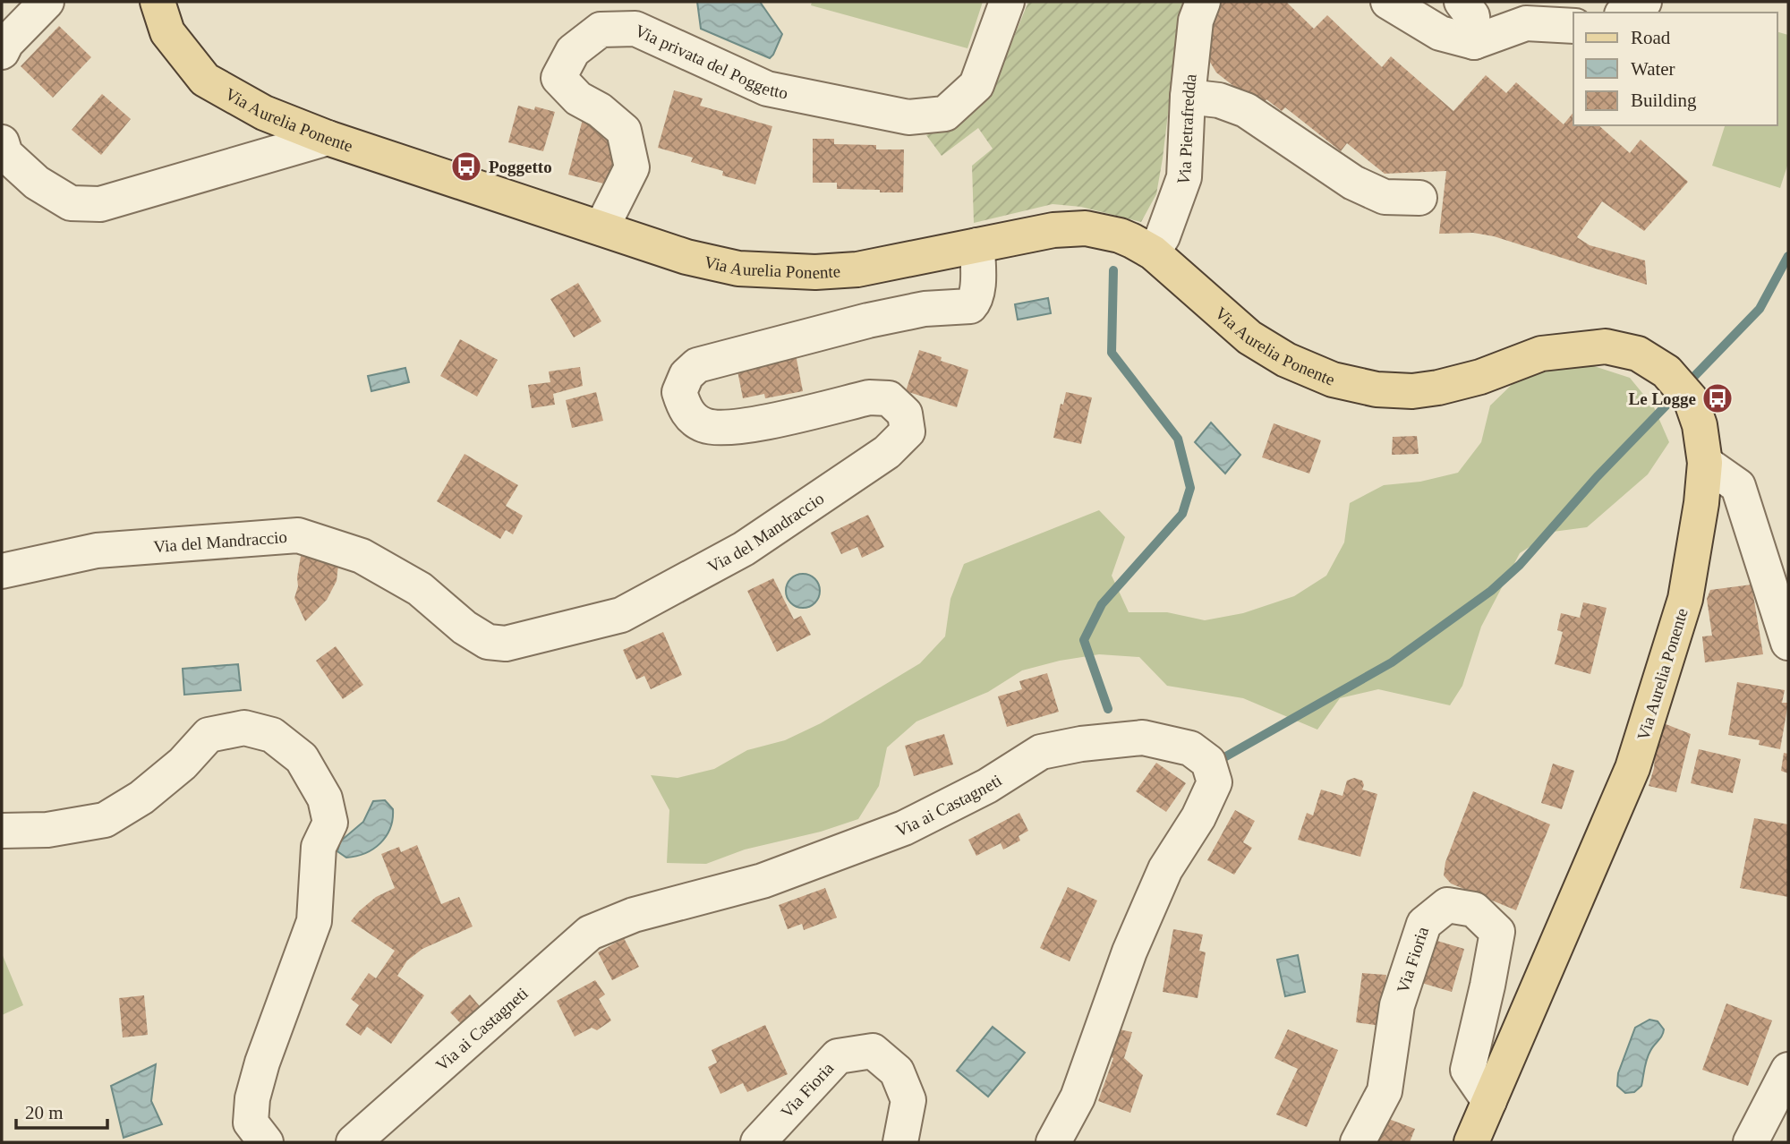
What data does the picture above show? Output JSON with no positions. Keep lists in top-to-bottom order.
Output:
{
  "streets": {
    "main road": ["Via Aurelia Ponente"],
    "street": [
      "Via privata del Poggetto",
      "Via Pietrafredda",
      "Via del Mandraccio",
      "Via ai Castagneti",
      "Via Fioria"
    ]
  },
  "crossings": [
    ["Via privata del Poggetto", "Via Aurelia Ponente"],
    ["Via Aurelia Ponente", "Via Pietrafredda"],
    ["Via Aurelia Ponente", "Via del Mandraccio"],
    ["Via Aurelia Ponente", "Via Fioria"]
  ],
  "places": {
    "bus stop": ["Poggetto", "Le Logge"]
  },
  "legend": ["Road", "Water", "Building"],
  "scale_bar": "20 m"
}
